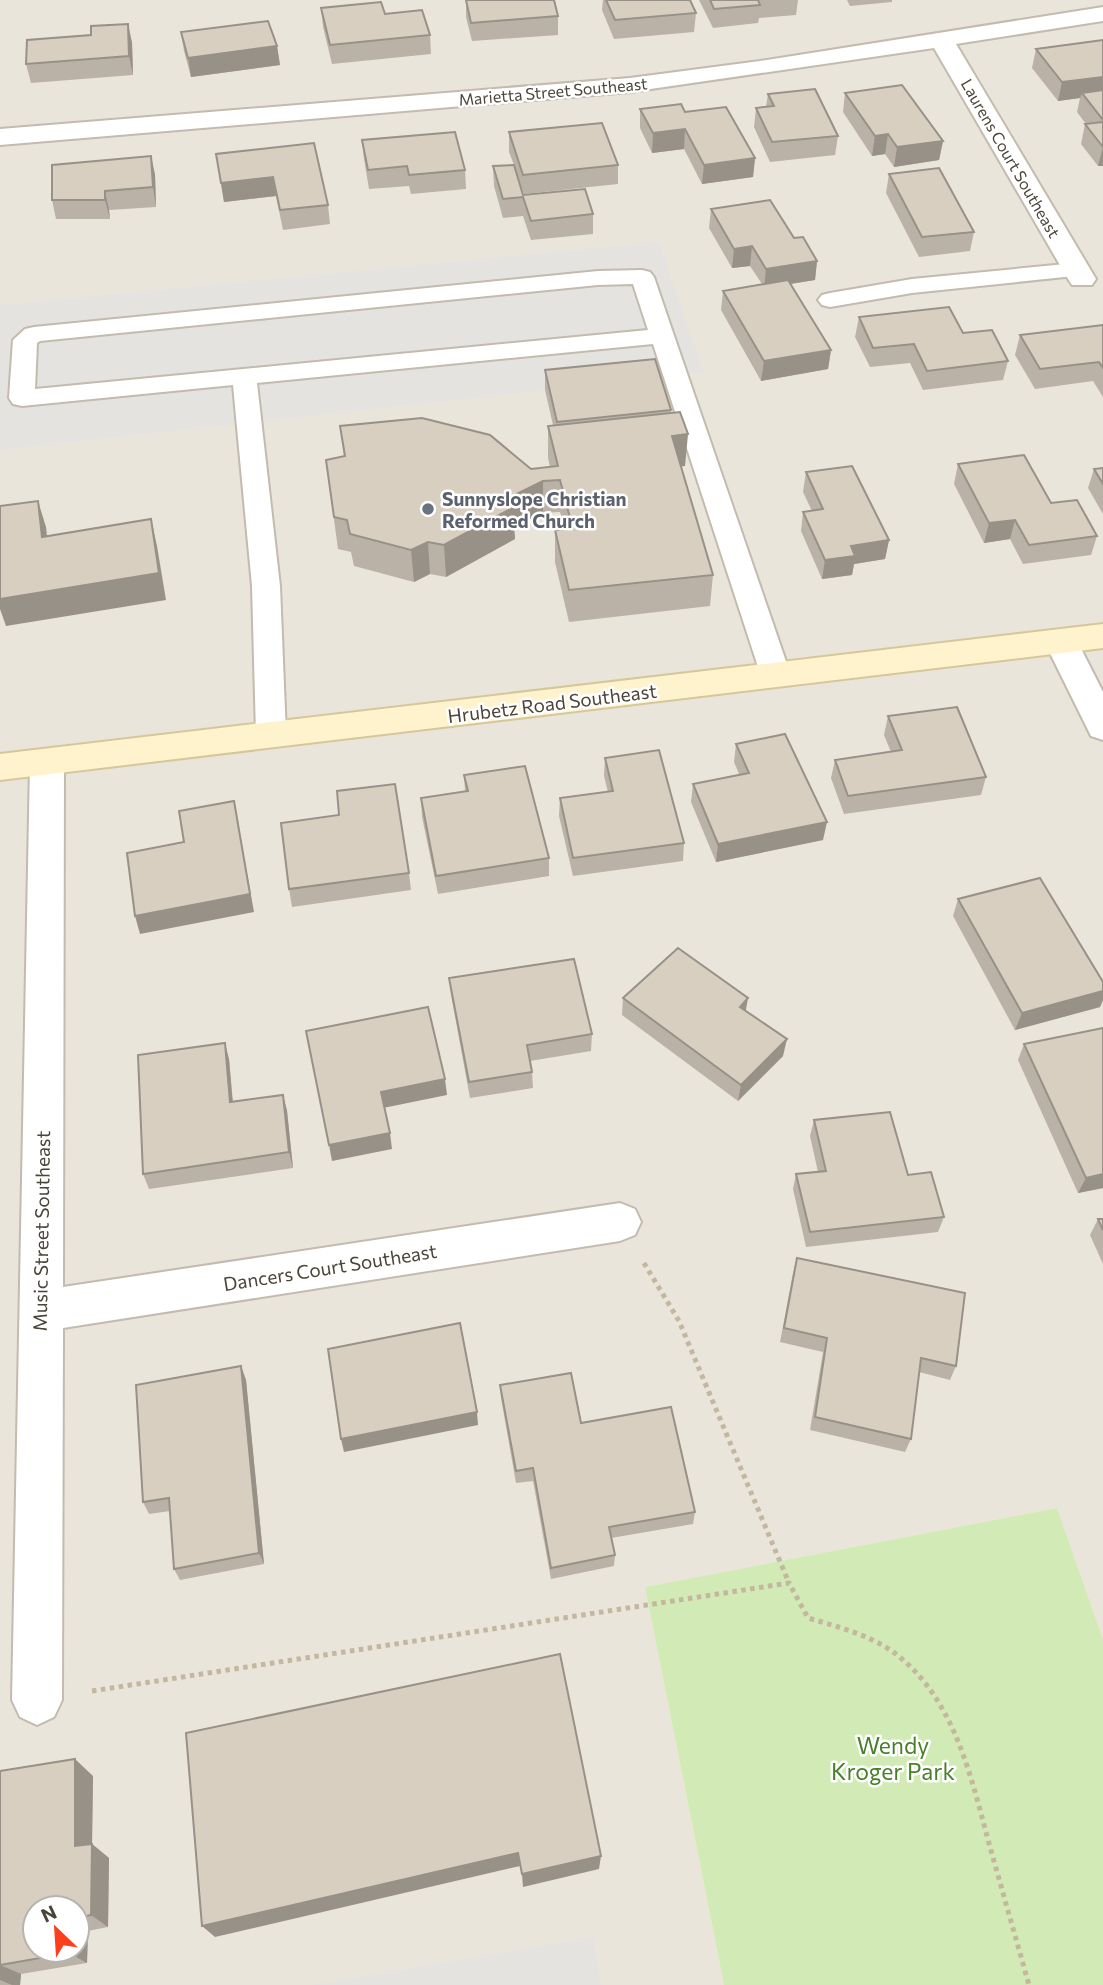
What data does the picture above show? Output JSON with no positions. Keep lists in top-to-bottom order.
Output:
{
  "streets": {
    "street": [
      "Marietta Street Southeast",
      "Laurens Court Southeast",
      "Hrubetz Road Southeast",
      "Music Street Southeast",
      "Dancers Court Southeast"
    ]
  },
  "crossings": [
    ["Marietta Street Southeast", "Laurens Court Southeast"],
    ["Hrubetz Road Southeast", "Music Street Southeast"],
    ["Music Street Southeast", "Dancers Court Southeast"]
  ],
  "parks": ["Wendy Kroger Park"],
  "places": ["Sunnyslope Christian Reformed Church"],
  "north": "top left"
}
